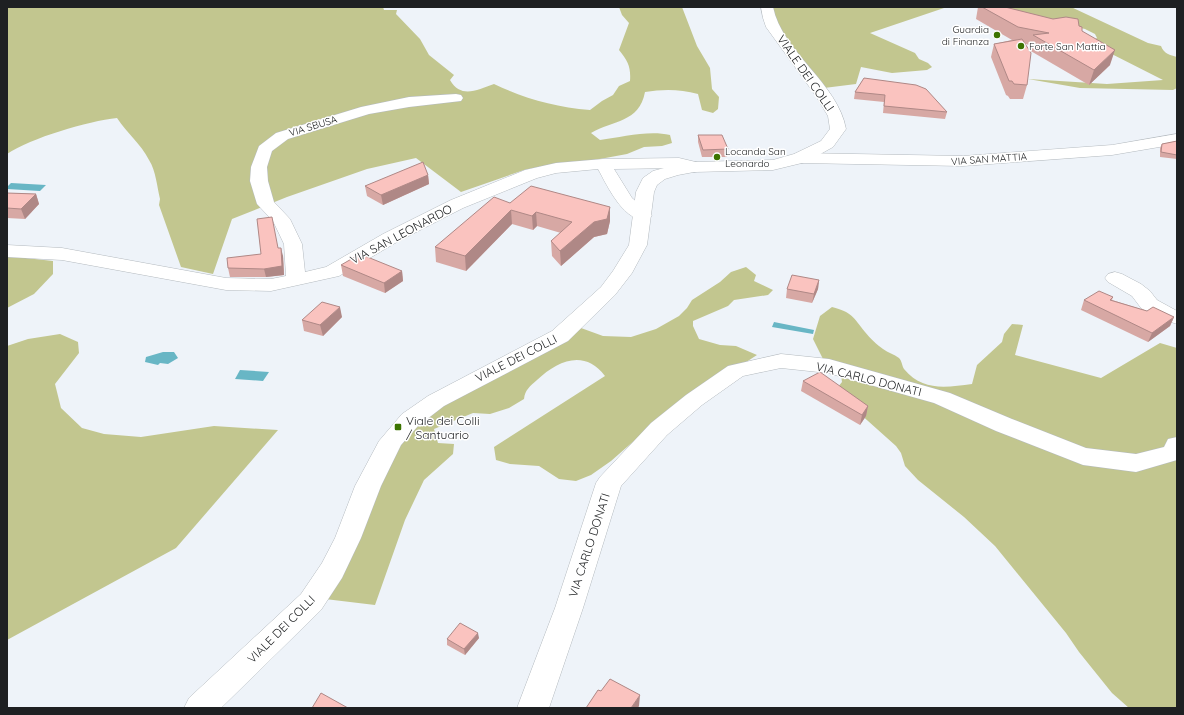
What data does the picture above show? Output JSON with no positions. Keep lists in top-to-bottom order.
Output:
{
  "streets": {
    "street": [
      "VIALE DEI COLLI",
      "VIA SBUSA",
      "VIA SAN MATTIA",
      "VIA SAN LEONARDO",
      "VIA CARLO DONATI"
    ]
  },
  "crossings": [
    ["VIALE DEI COLLI", "VIA SAN MATTIA"],
    ["VIALE DEI COLLI", "VIA SAN LEONARDO"],
    ["VIA SBUSA", "VIA SAN LEONARDO"]
  ],
  "places": {
    "other": ["Guardia di Finanza", "Forte San Mattia", "Locanda San Leonardo"],
    "transit": ["Viale dei Colli / Santuario"]
  }
}
